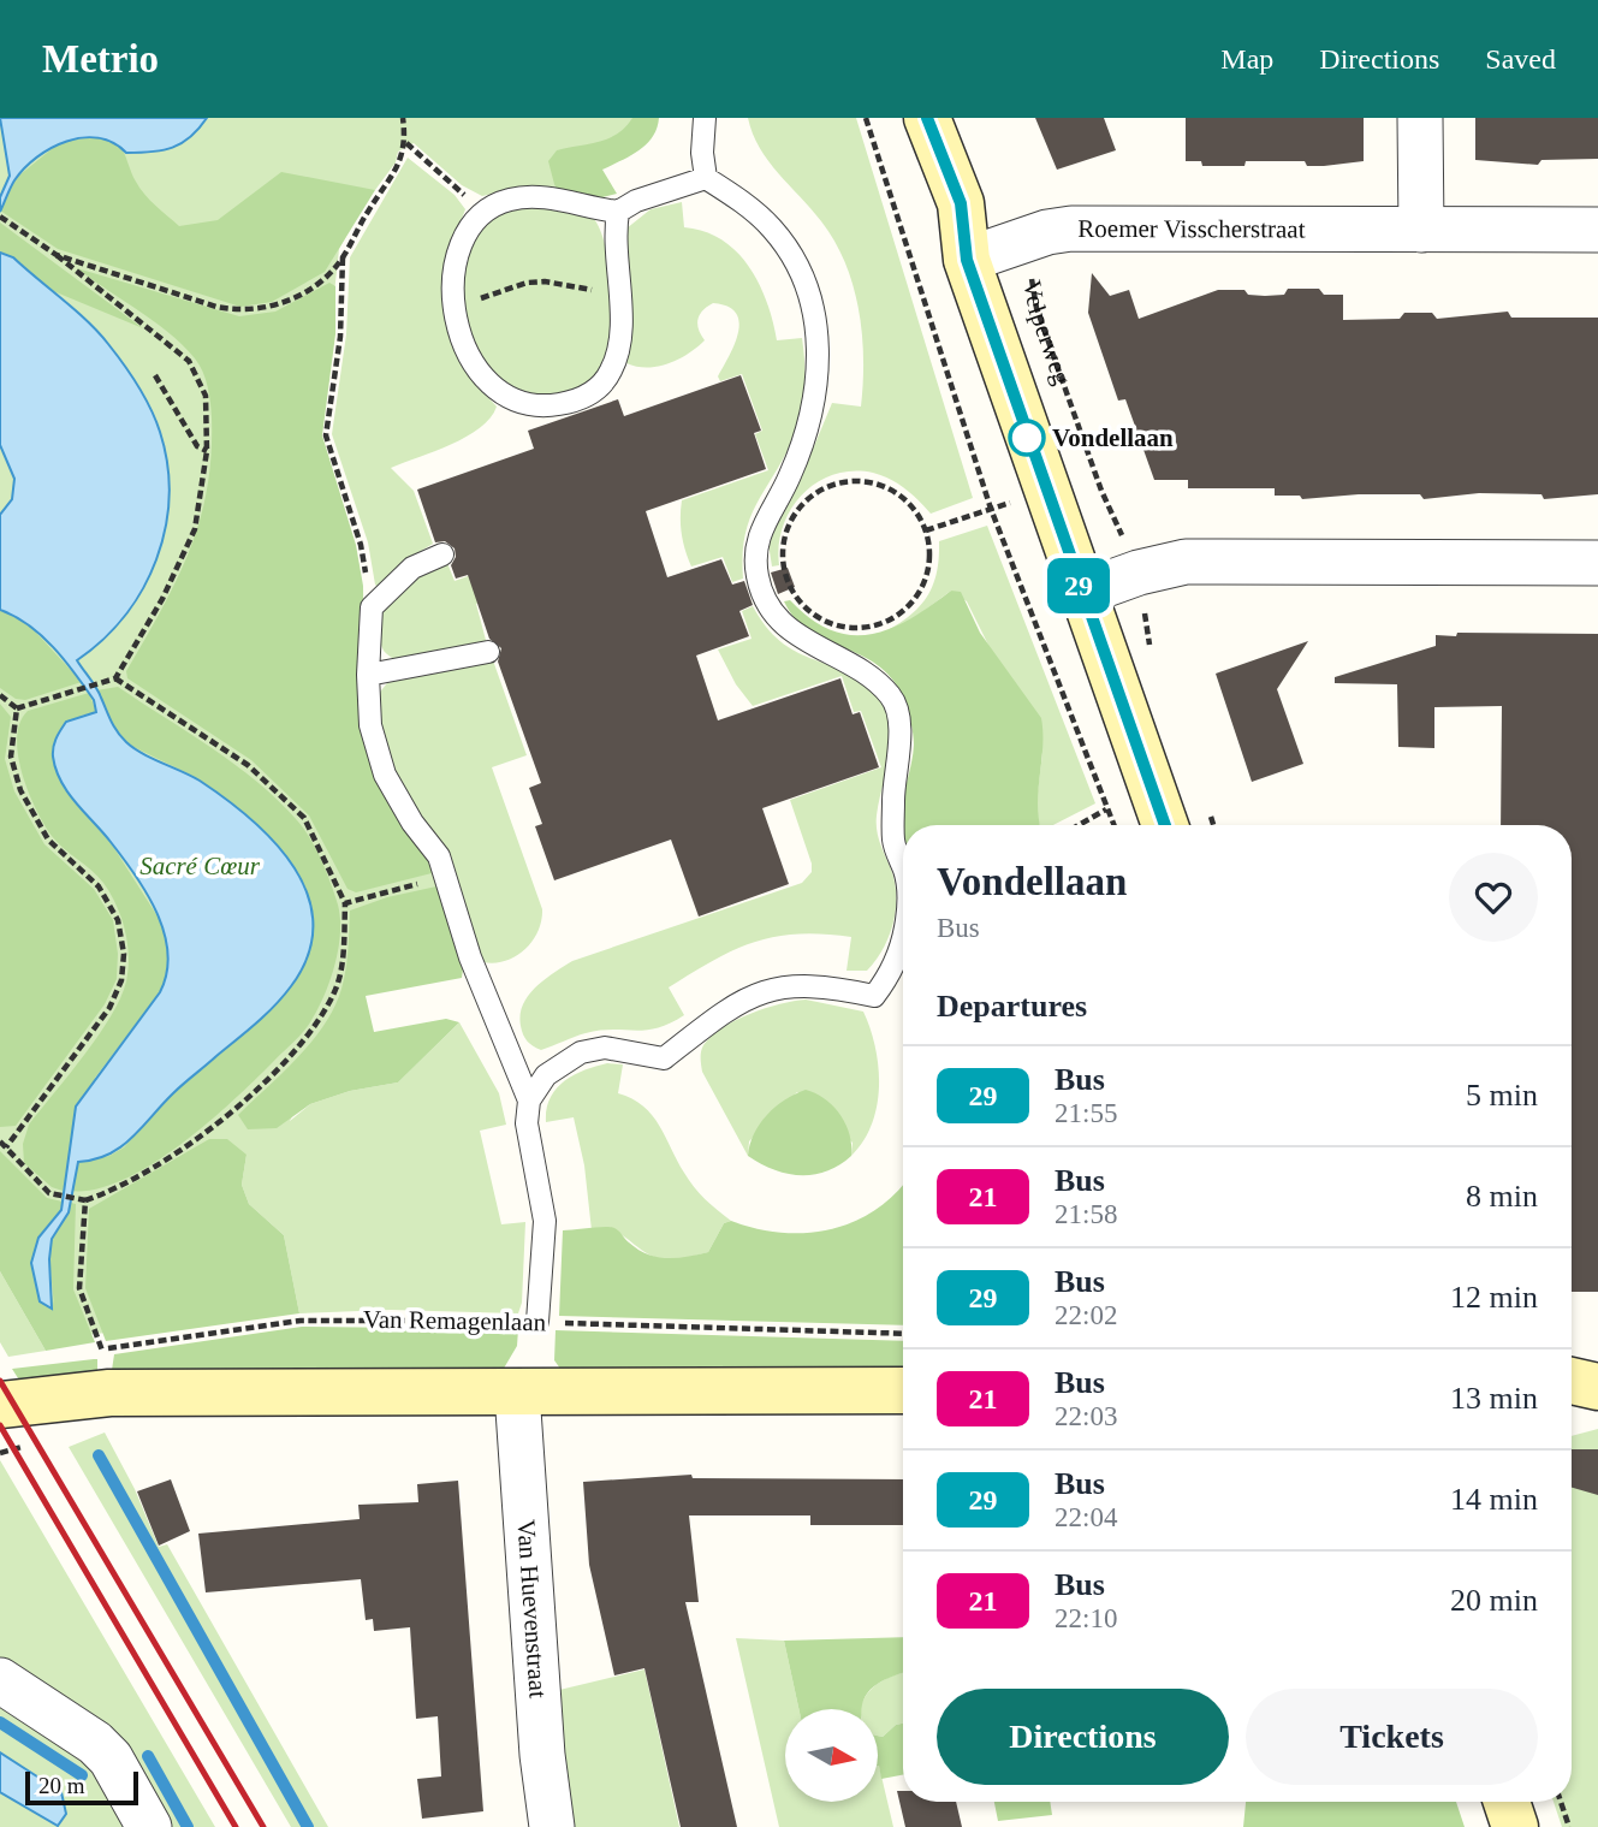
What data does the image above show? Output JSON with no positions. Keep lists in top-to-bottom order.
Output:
{
  "streets": {
    "main road": ["Velperweg"],
    "street": ["Roemer Visscherstraat", "Van Huevenstraat"],
    "path": ["Van Remagenlaan"]
  },
  "crossings": [
    ["Roemer Visscherstraat", "Velperweg"]
  ],
  "parks": ["Sacré Cœur"],
  "places": ["Vondellaan"],
  "lines": ["bus line 29"],
  "scale_bar": "20 m",
  "north": "right",
  "page": {
    "header": "Metrio",
    "nav": ["Map", "Directions", "Saved"],
    "on_map": "29",
    "heading": [
      ["Vondellaan", "Bus"],
      "Departures"
    ],
    "list": [
      {
        "mark": "29",
        "name": "Bus",
        "note": "21:55",
        "value": "5 min"
      },
      {
        "mark": "21",
        "name": "Bus",
        "note": "21:58",
        "value": "8 min"
      },
      {
        "mark": "29",
        "name": "Bus",
        "note": "22:02",
        "value": "12 min"
      },
      {
        "mark": "21",
        "name": "Bus",
        "note": "22:03",
        "value": "13 min"
      },
      {
        "mark": "29",
        "name": "Bus",
        "note": "22:04",
        "value": "14 min"
      },
      {
        "mark": "21",
        "name": "Bus",
        "note": "22:10",
        "value": "20 min"
      }
    ],
    "buttons": ["Directions", "Tickets"],
    "scale": "20 m"
  }
}
